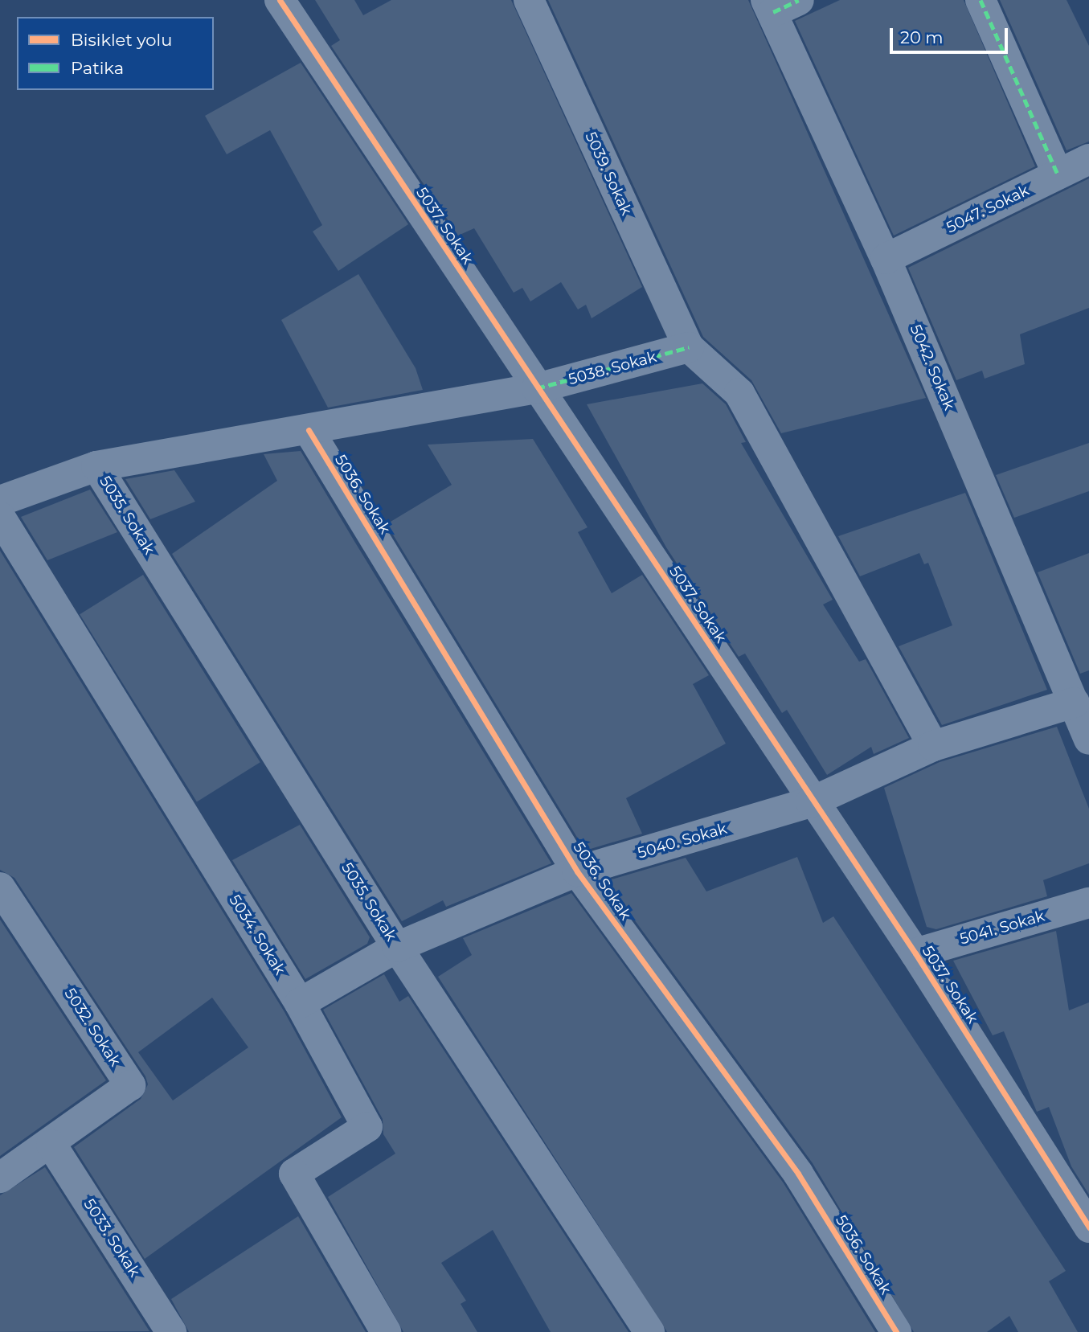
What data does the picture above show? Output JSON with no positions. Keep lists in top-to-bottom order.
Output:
{
  "streets": {
    "street": [
      "5039. Sokak",
      "5047. Sokak",
      "5037. Sokak",
      "5042. Sokak",
      "5038. Sokak",
      "5036. Sokak",
      "5035. Sokak",
      "5040. Sokak",
      "5041. Sokak",
      "5034. Sokak",
      "5032. Sokak",
      "5033. Sokak"
    ]
  },
  "crossings": [
    ["5039. Sokak", "5038. Sokak"],
    ["5047. Sokak", "5042. Sokak"],
    ["5037. Sokak", "5038. Sokak"],
    ["5037. Sokak", "5040. Sokak"],
    ["5037. Sokak", "5041. Sokak"],
    ["5042. Sokak", "5040. Sokak"],
    ["5038. Sokak", "5036. Sokak"],
    ["5038. Sokak", "5035. Sokak"],
    ["5036. Sokak", "5040. Sokak"],
    ["5035. Sokak", "5040. Sokak"],
    ["5040. Sokak", "5034. Sokak"],
    ["5032. Sokak", "5033. Sokak"]
  ],
  "legend": ["Bisiklet yolu", "Patika"],
  "scale_bar": "20 m"
}
